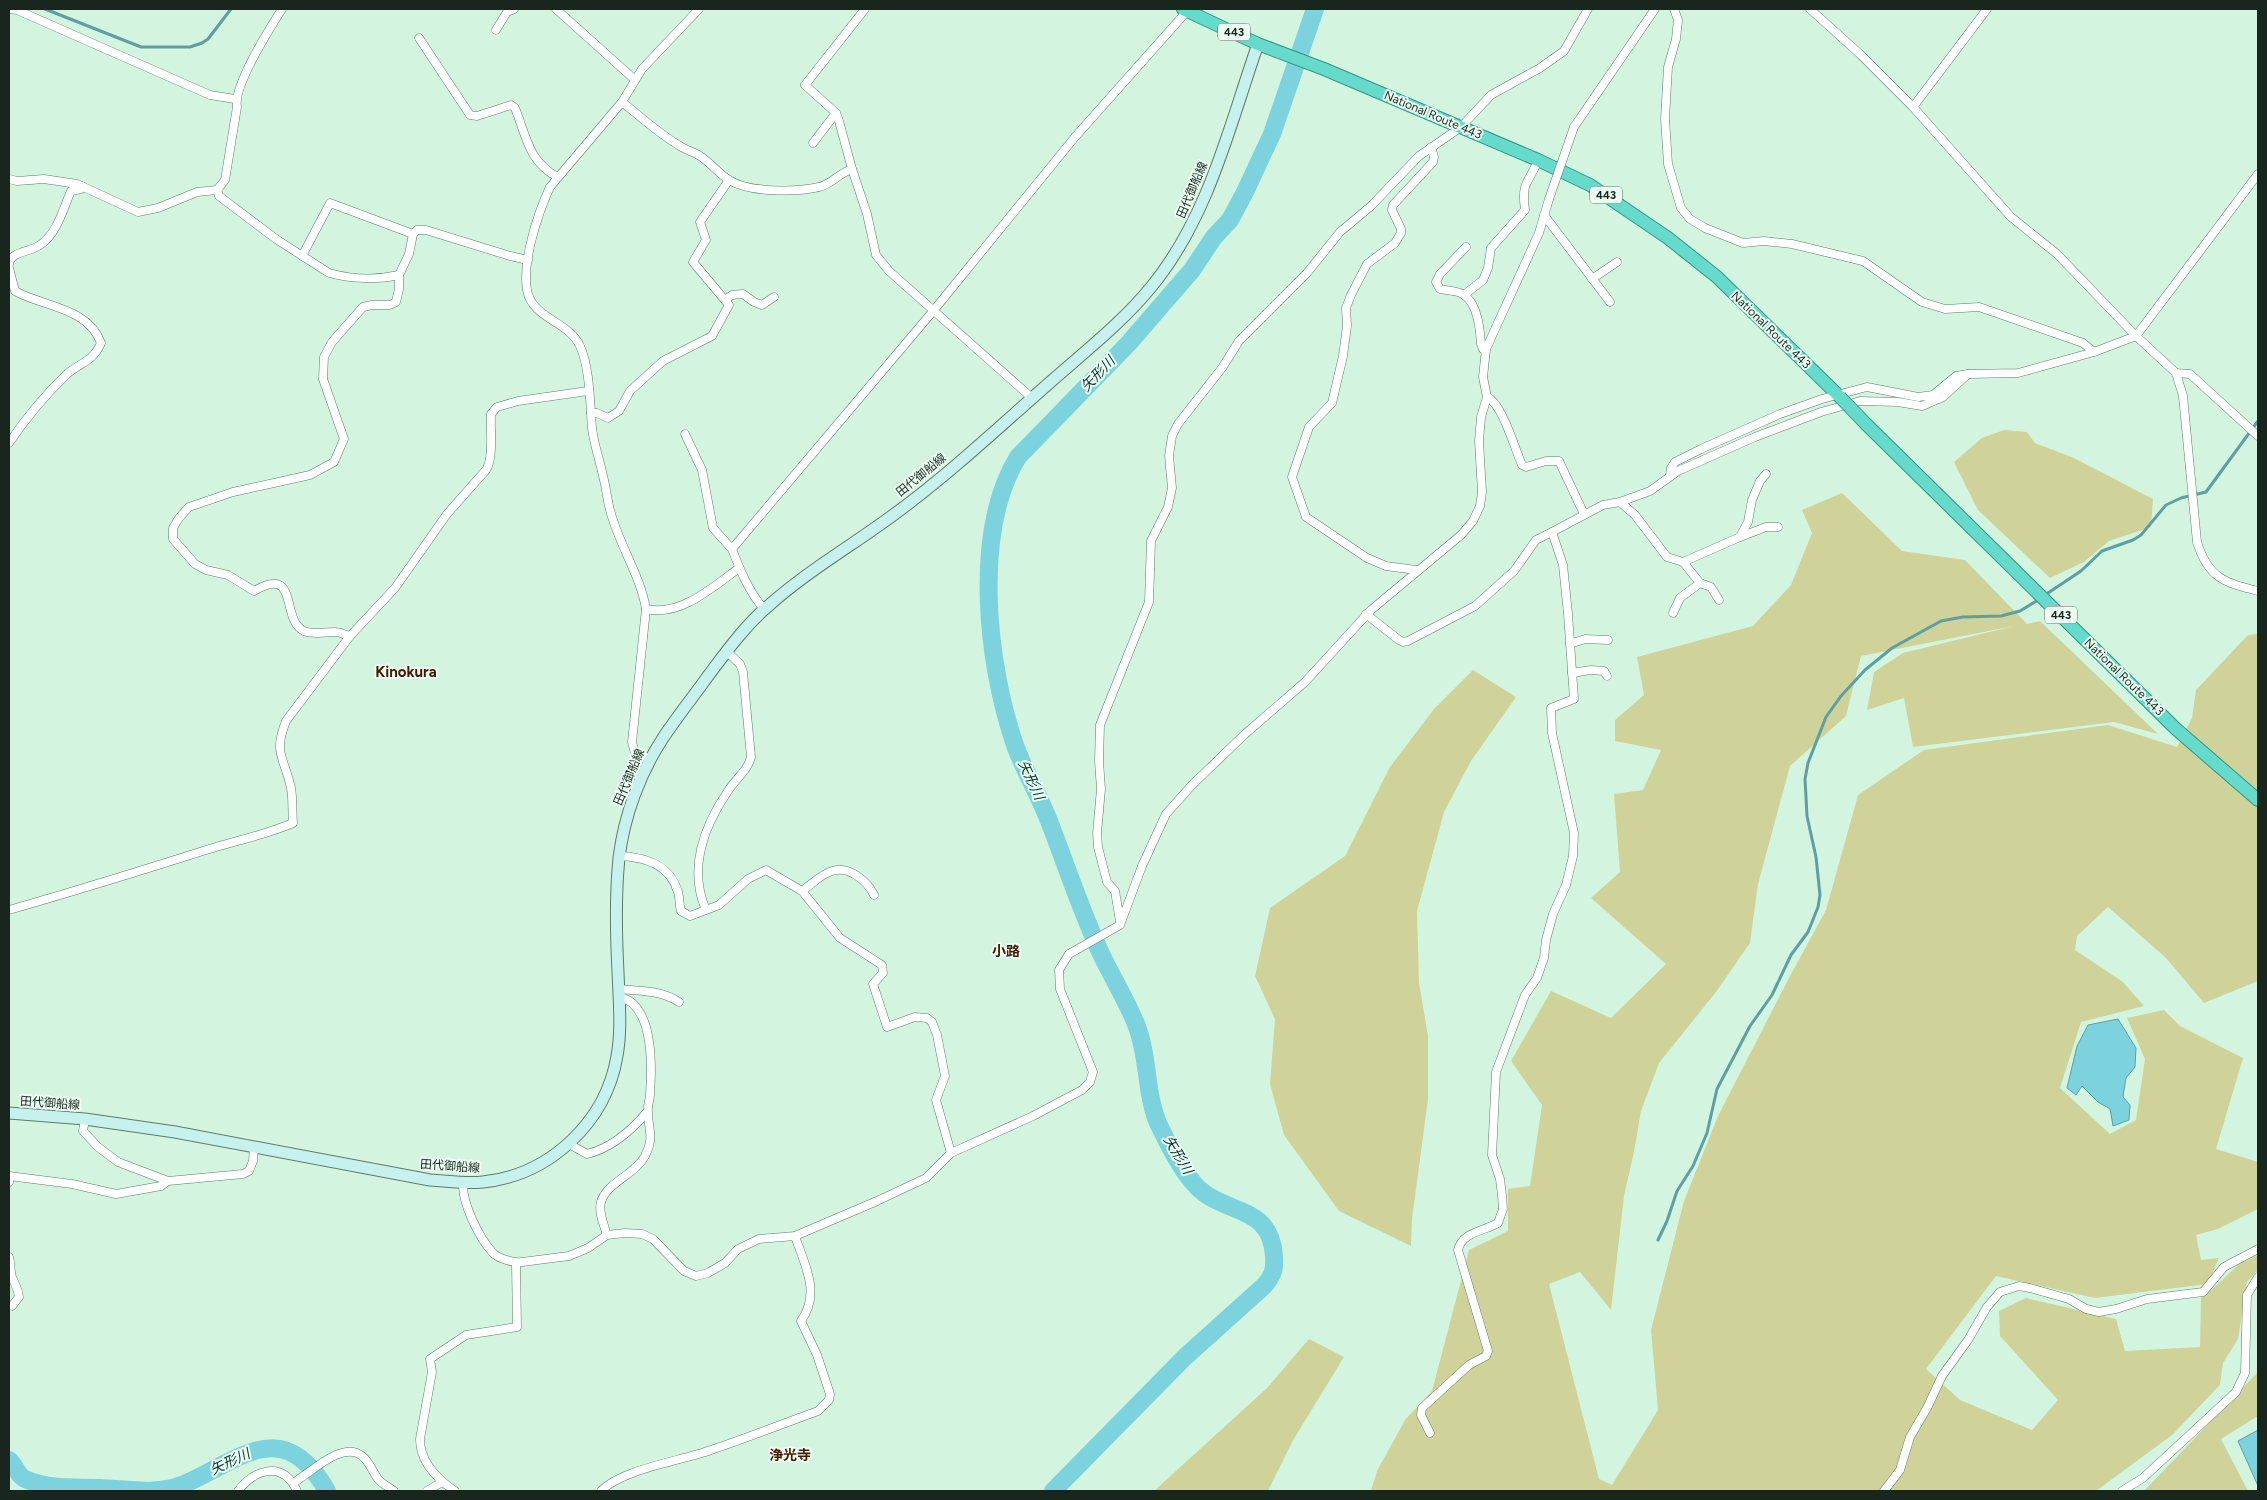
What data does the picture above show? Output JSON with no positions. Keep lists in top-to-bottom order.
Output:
{
  "streets": {
    "highway": ["443", "National Route 443"],
    "main road": ["田代御船線"]
  },
  "crossings": [
    ["National Route 443", "田代御船線"]
  ],
  "districts": ["Kinokura", "小路", "浄光寺"],
  "water": ["矢形川"]
}
